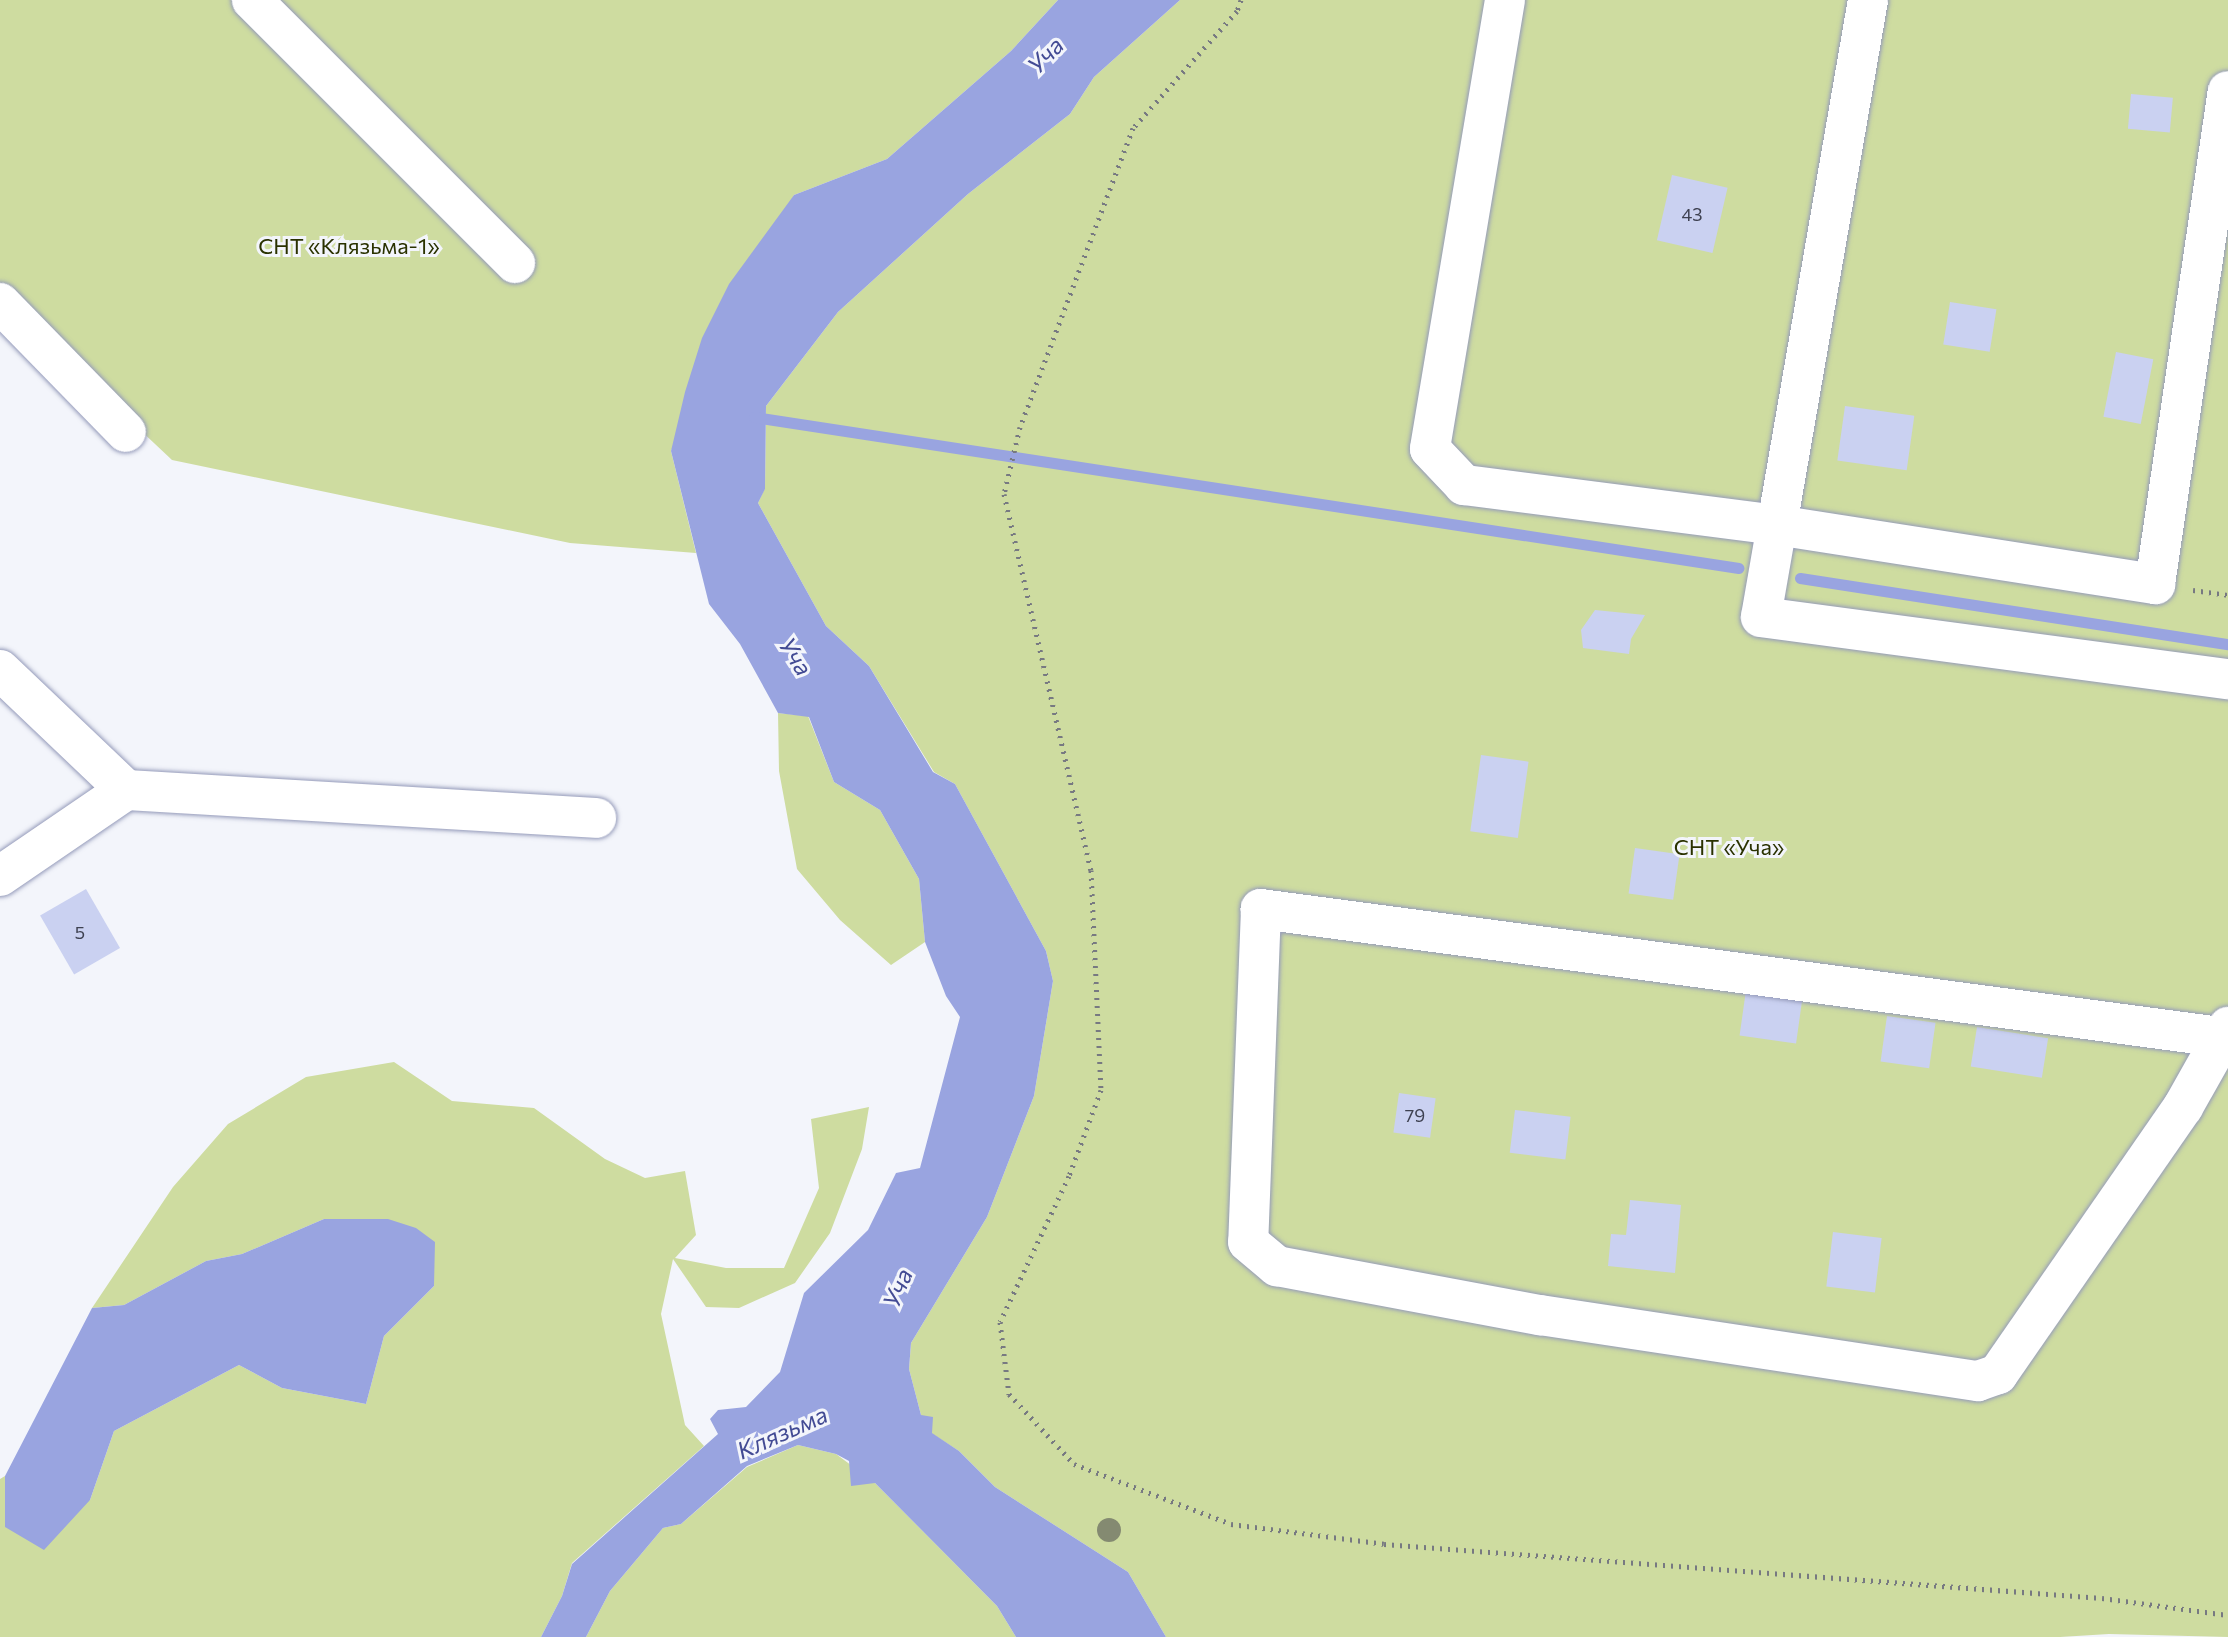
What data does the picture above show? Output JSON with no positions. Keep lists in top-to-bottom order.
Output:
{
  "water": ["Уча", "Клязьма"],
  "parks": ["СНТ «Клязьма-1»", "СНТ «Уча»"],
  "house_numbers": ["43", "5", "79"]
}
